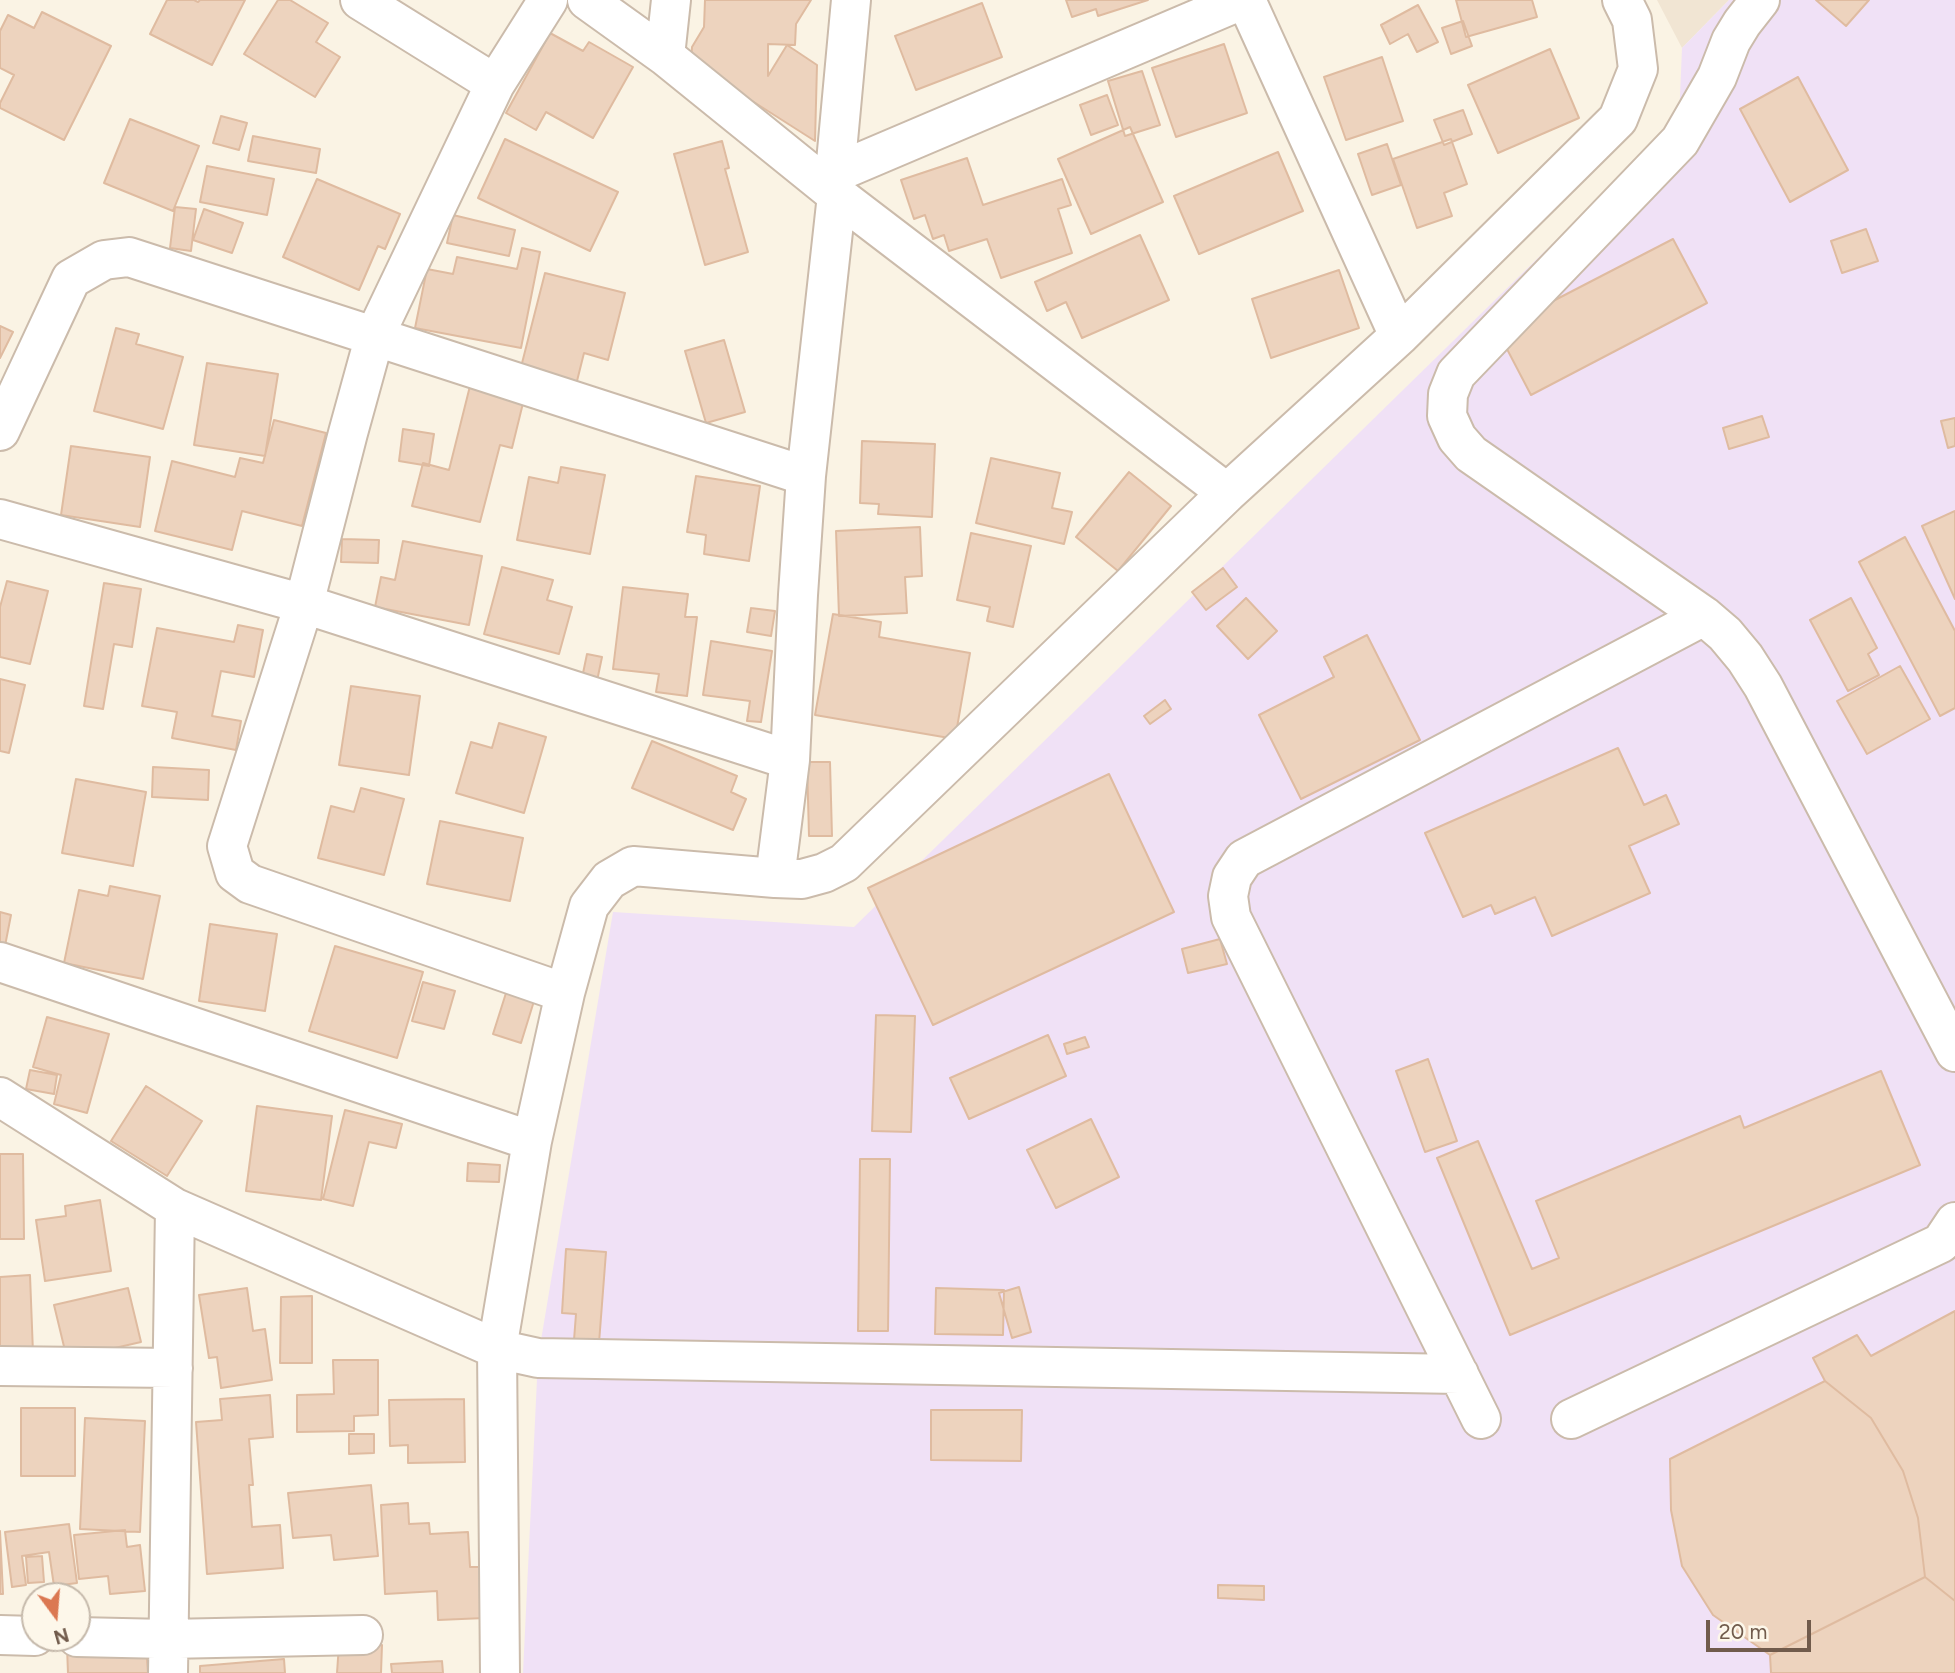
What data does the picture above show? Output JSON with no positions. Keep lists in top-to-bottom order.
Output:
{
  "scale_bar": "20 m",
  "north": "bottom"
}
